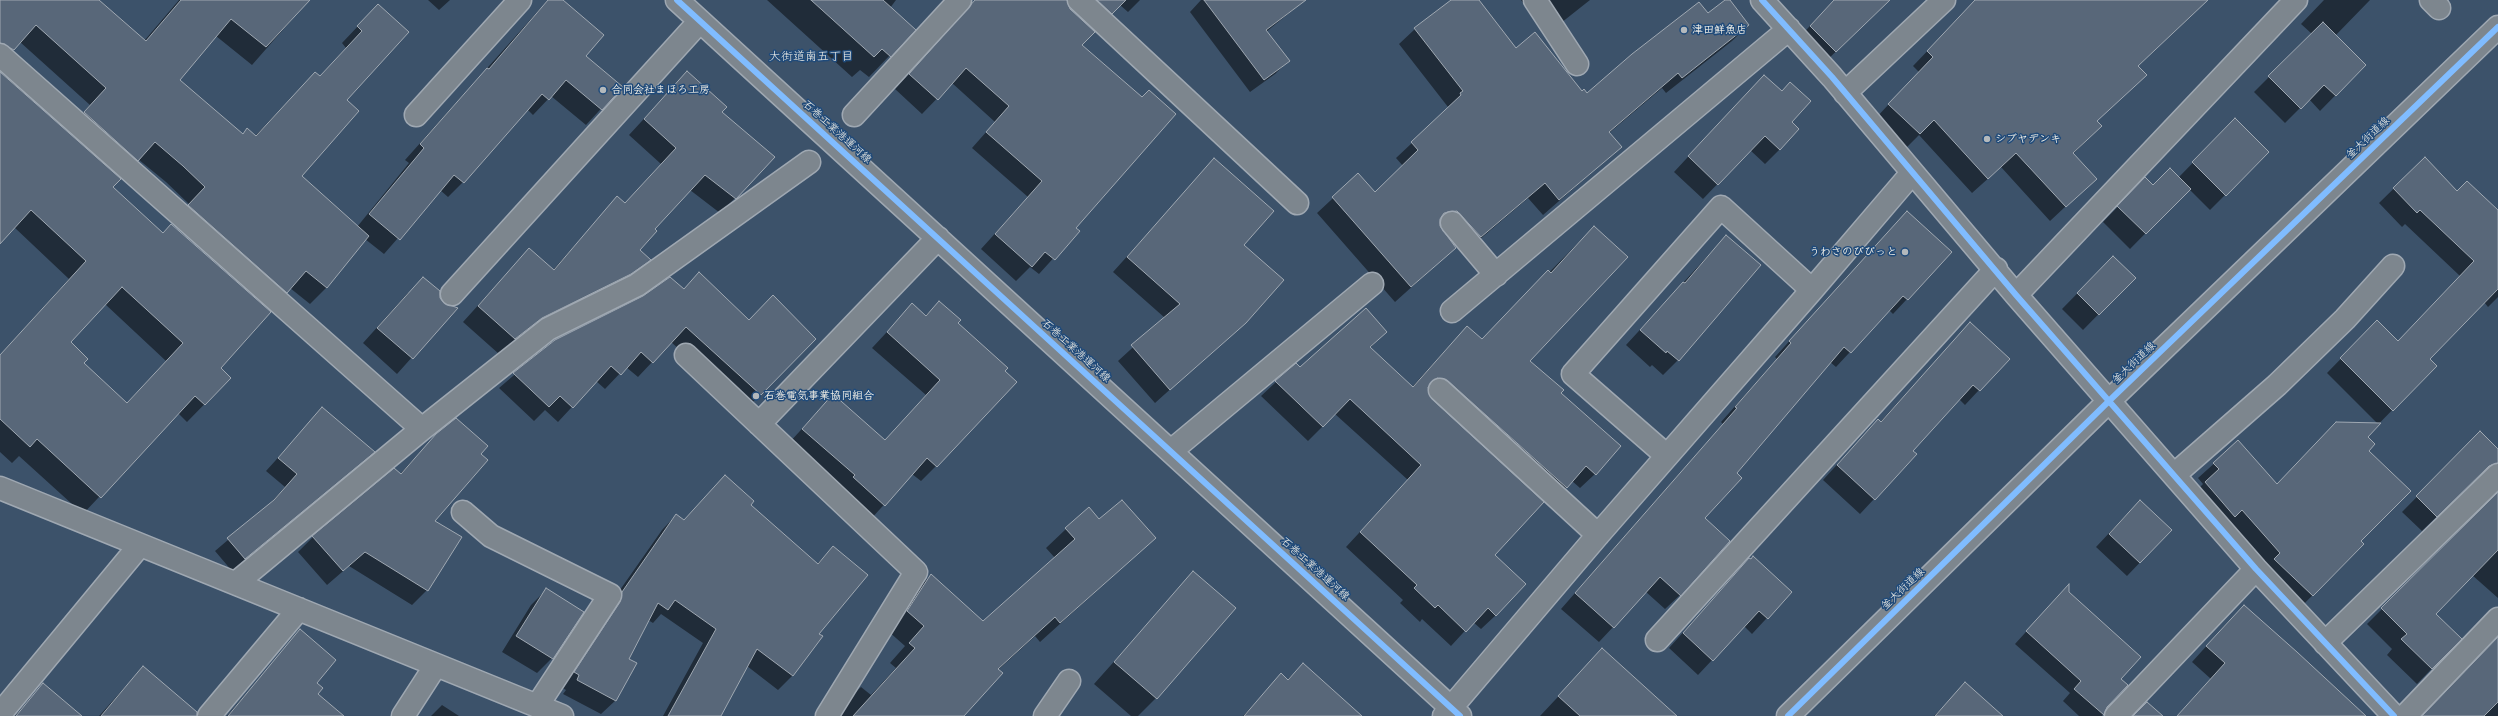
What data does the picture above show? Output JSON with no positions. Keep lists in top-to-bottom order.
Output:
{
  "streets": {
    "street": ["石巻工業港運河線", "釜大街道線"]
  },
  "districts": ["大街道南五丁目"],
  "places": [
    "津田鮮魚店",
    "合同会社まほろ工房",
    "シブヤデンキ",
    "うわさのびびっと",
    "石巻電気事業協同組合"
  ]
}
